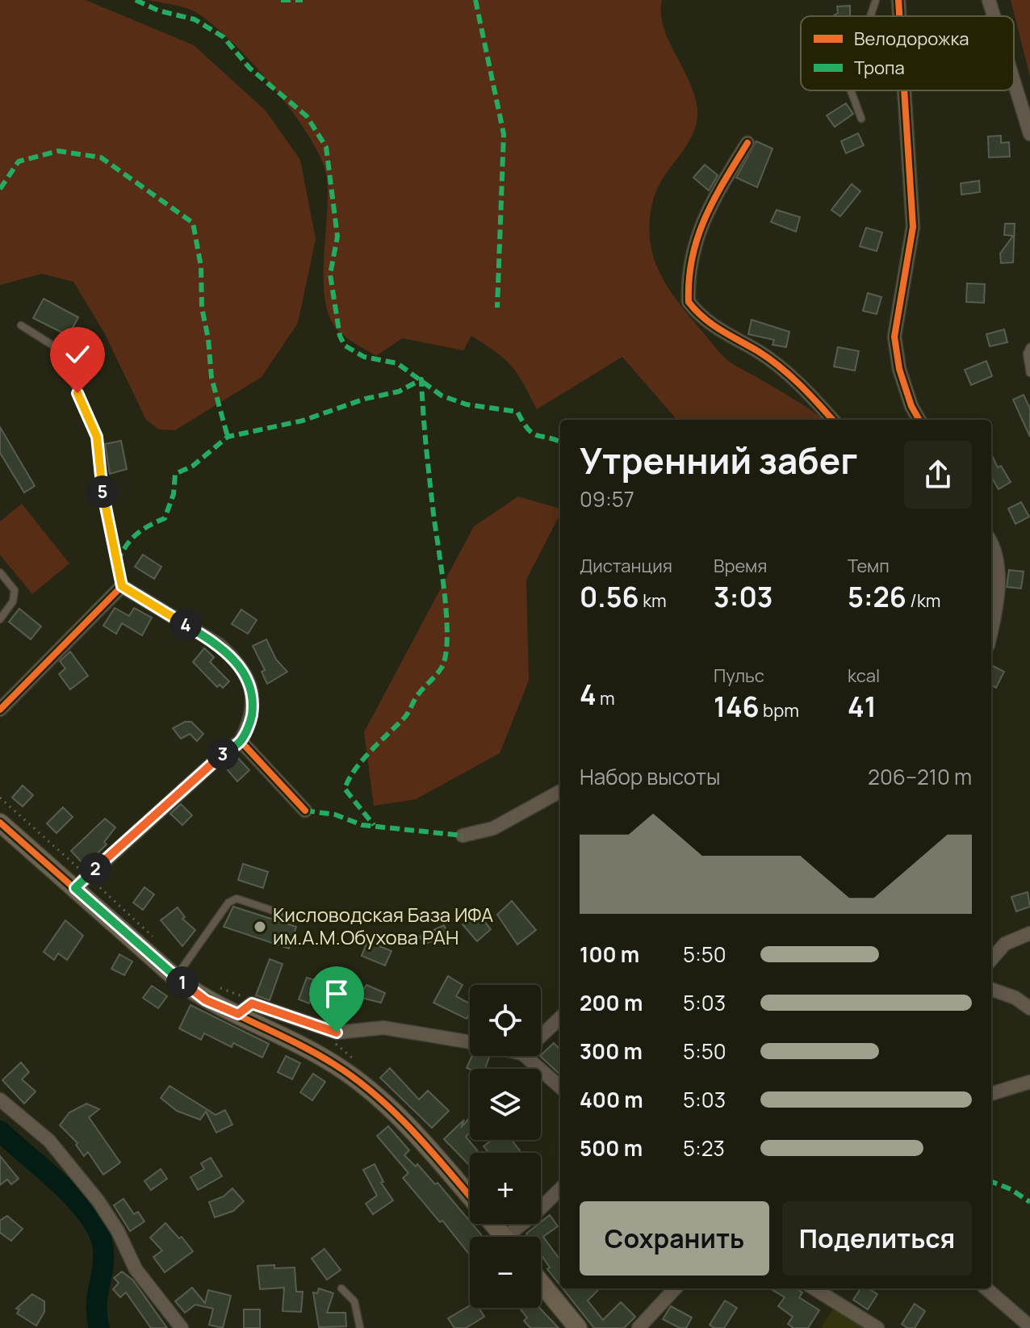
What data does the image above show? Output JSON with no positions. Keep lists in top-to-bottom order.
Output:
{
  "places": ["Кисловодская База ИФА им.А.М.Обухова РАН"],
  "legend": ["Велодорожка", "Тропа"],
  "page": {
    "heading": ["Утренний забег", "09:57"],
    "pins": [
      "5",
      "4",
      "3",
      "2",
      "1"
    ],
    "stats": [
      ["Дистанция", "0.56 km"],
      ["Время", "3:03"],
      ["Темп", "5:26 /km"],
      ["4 m"],
      ["Пульс", "146 bpm"],
      ["kcal", "41"]
    ],
    "chart": ["Набор высоты", "206–210 m"],
    "list": [
      {
        "name": "100 m",
        "note": "5:50"
      },
      {
        "name": "200 m",
        "note": "5:03"
      },
      {
        "name": "300 m",
        "note": "5:50"
      },
      {
        "name": "400 m",
        "note": "5:03"
      },
      {
        "name": "500 m",
        "note": "5:23"
      }
    ],
    "map_buttons": ["+", "−"],
    "buttons": ["Сохранить", "Поделиться"]
  }
}
